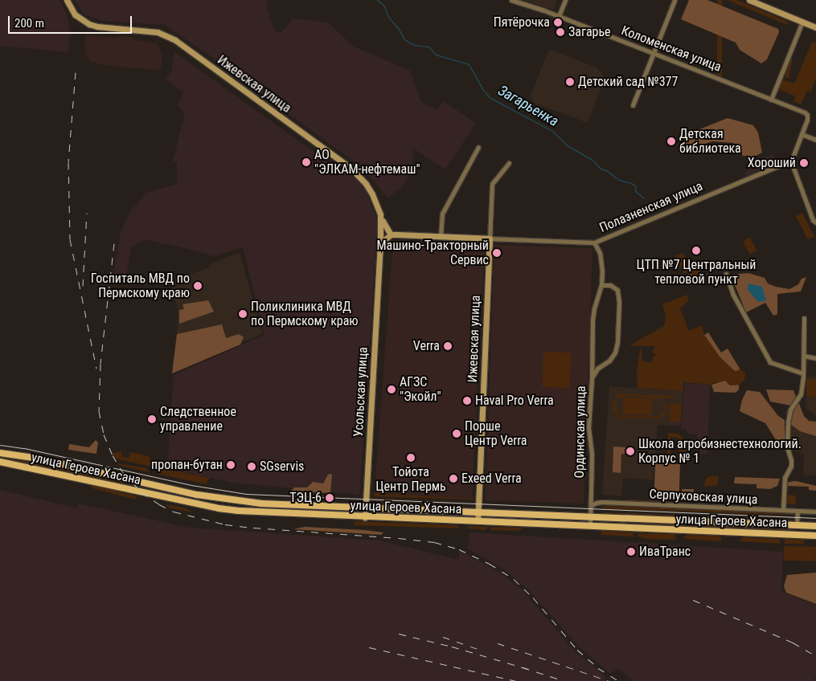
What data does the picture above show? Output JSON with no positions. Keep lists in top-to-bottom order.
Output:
{
  "streets": {
    "main road": ["улица Героев Хасана"],
    "street": [
      "Коломенская улица",
      "Ижевская улица",
      "Полазненская улица",
      "Усольская улица",
      "Ординская улица",
      "Серпуховская улица"
    ]
  },
  "crossings": [
    ["Ижевская улица", "Полазненская улица"],
    ["Ижевская улица", "Усольская улица"],
    ["Ижевская улица", "улица Героев Хасана"],
    ["Усольская улица", "улица Героев Хасана"],
    ["Ординская улица", "улица Героев Хасана"],
    ["Ординская улица", "Серпуховская улица"]
  ],
  "water": ["Загарьенка"],
  "places": [
    "Пятёрочка",
    "Загарье",
    "Детский сад №377",
    "Детская библиотека",
    "АО \"ЭЛКАМ-нефтемаш\"",
    "Хороший",
    "ЦТП №7 Центральный тепловой пункт",
    "Машино-Тракторный Сервис",
    "Госпиталь МВД по Пермскому краю",
    "Поликлиника МВД по Пермскому краю",
    "Verra",
    "АГЗС \"Экойл\"",
    "Haval Pro Verra",
    "Следственное управление",
    "Порше Центр Verra",
    "Школа агробизнестехнологий. Корпус № 1",
    "Тойота Центр Пермь",
    "пропан-бутан",
    "SGservis",
    "Exeed Verra",
    "ТЭЦ-6",
    "ИваТранс"
  ],
  "scale_bar": "200 m"
}
